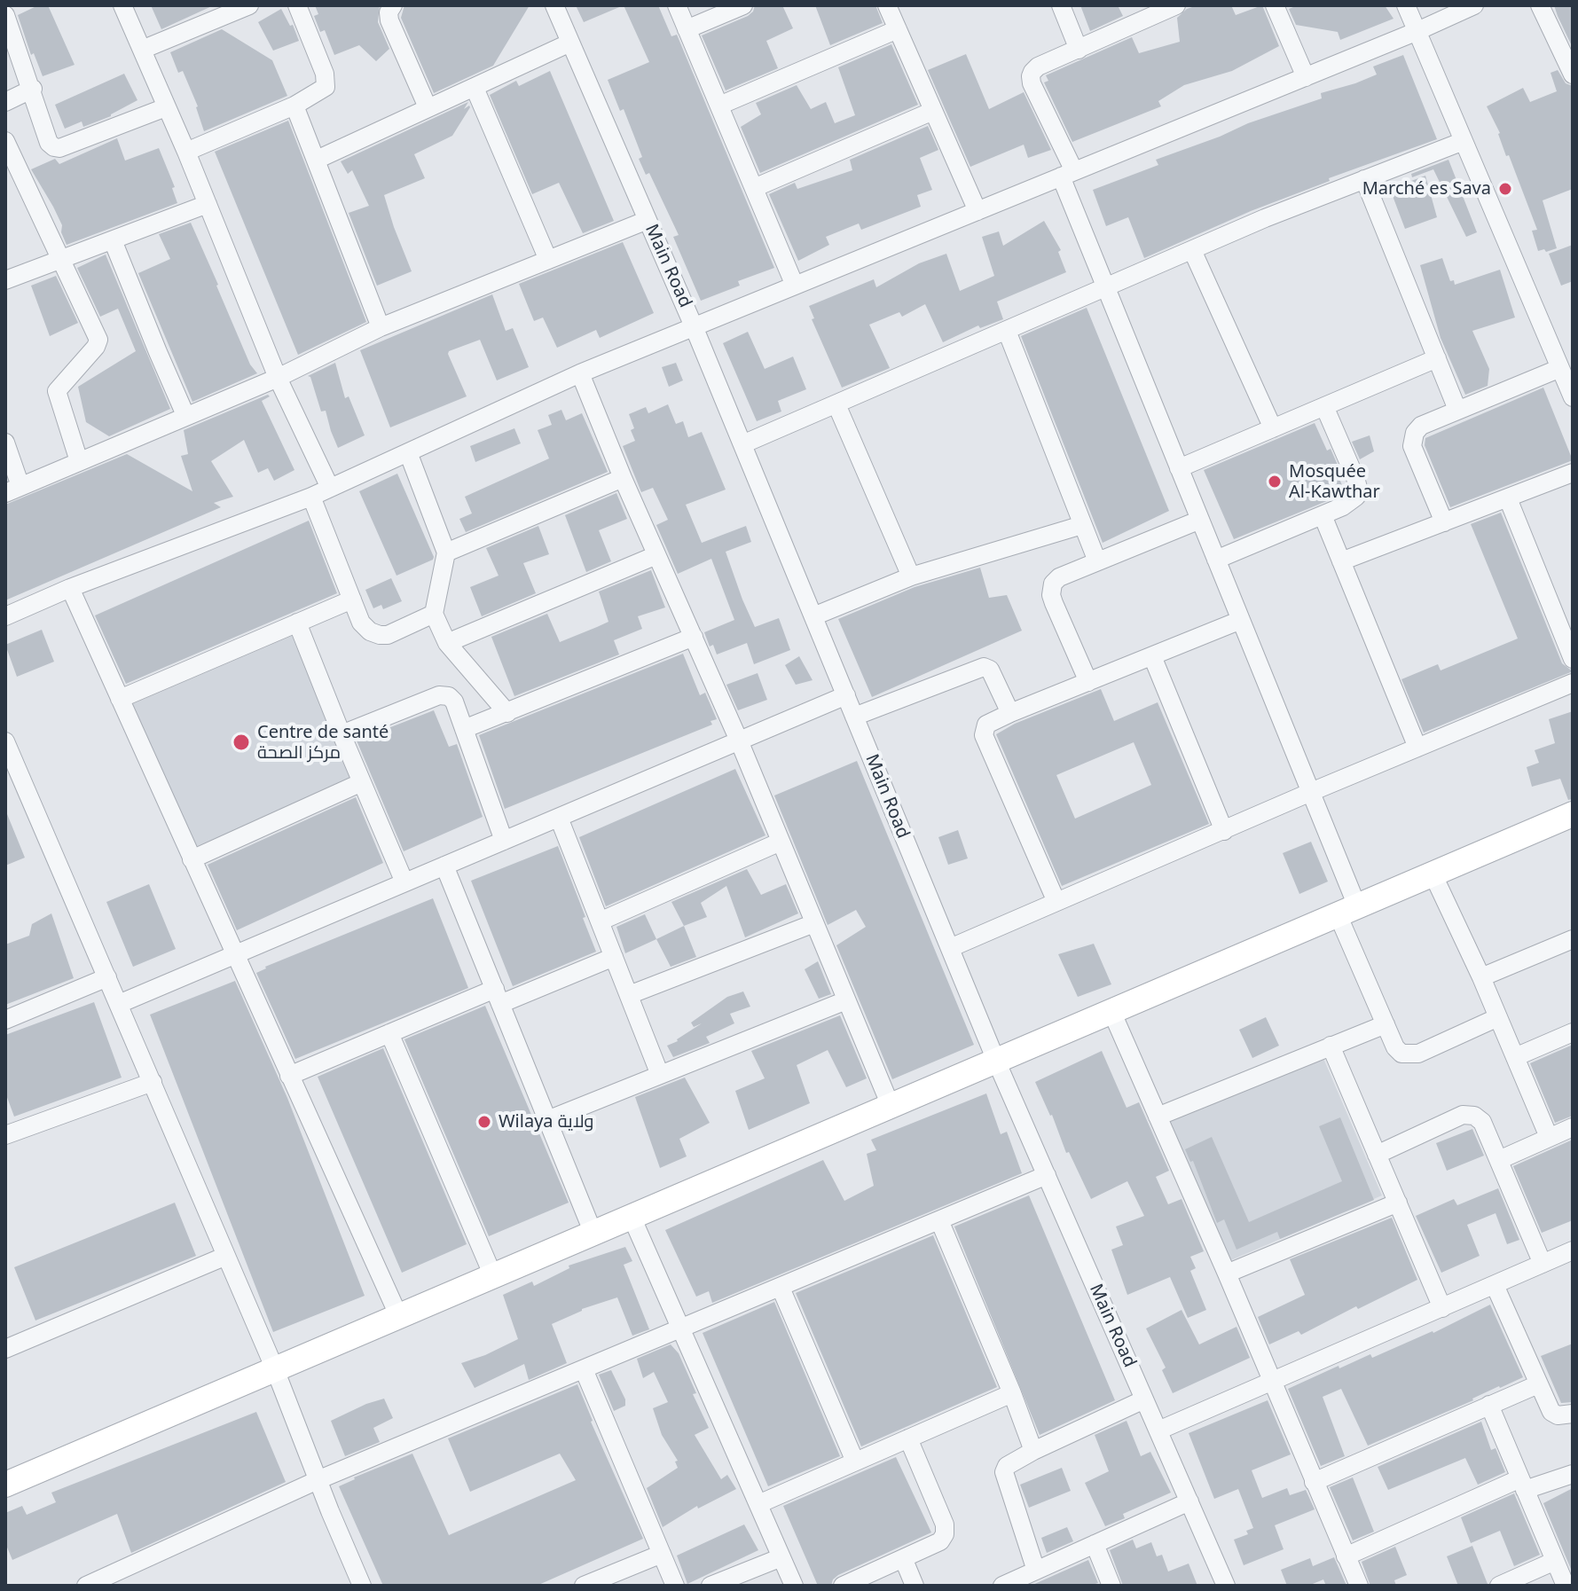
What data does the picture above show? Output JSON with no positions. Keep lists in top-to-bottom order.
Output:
{
  "streets": {
    "street": ["Main Road"]
  },
  "places": [
    "Marché es Sava",
    "Mosquée Al-Kawthar",
    "Centre de santé مركز الصحة",
    "Wilaya ولاية"
  ]
}
